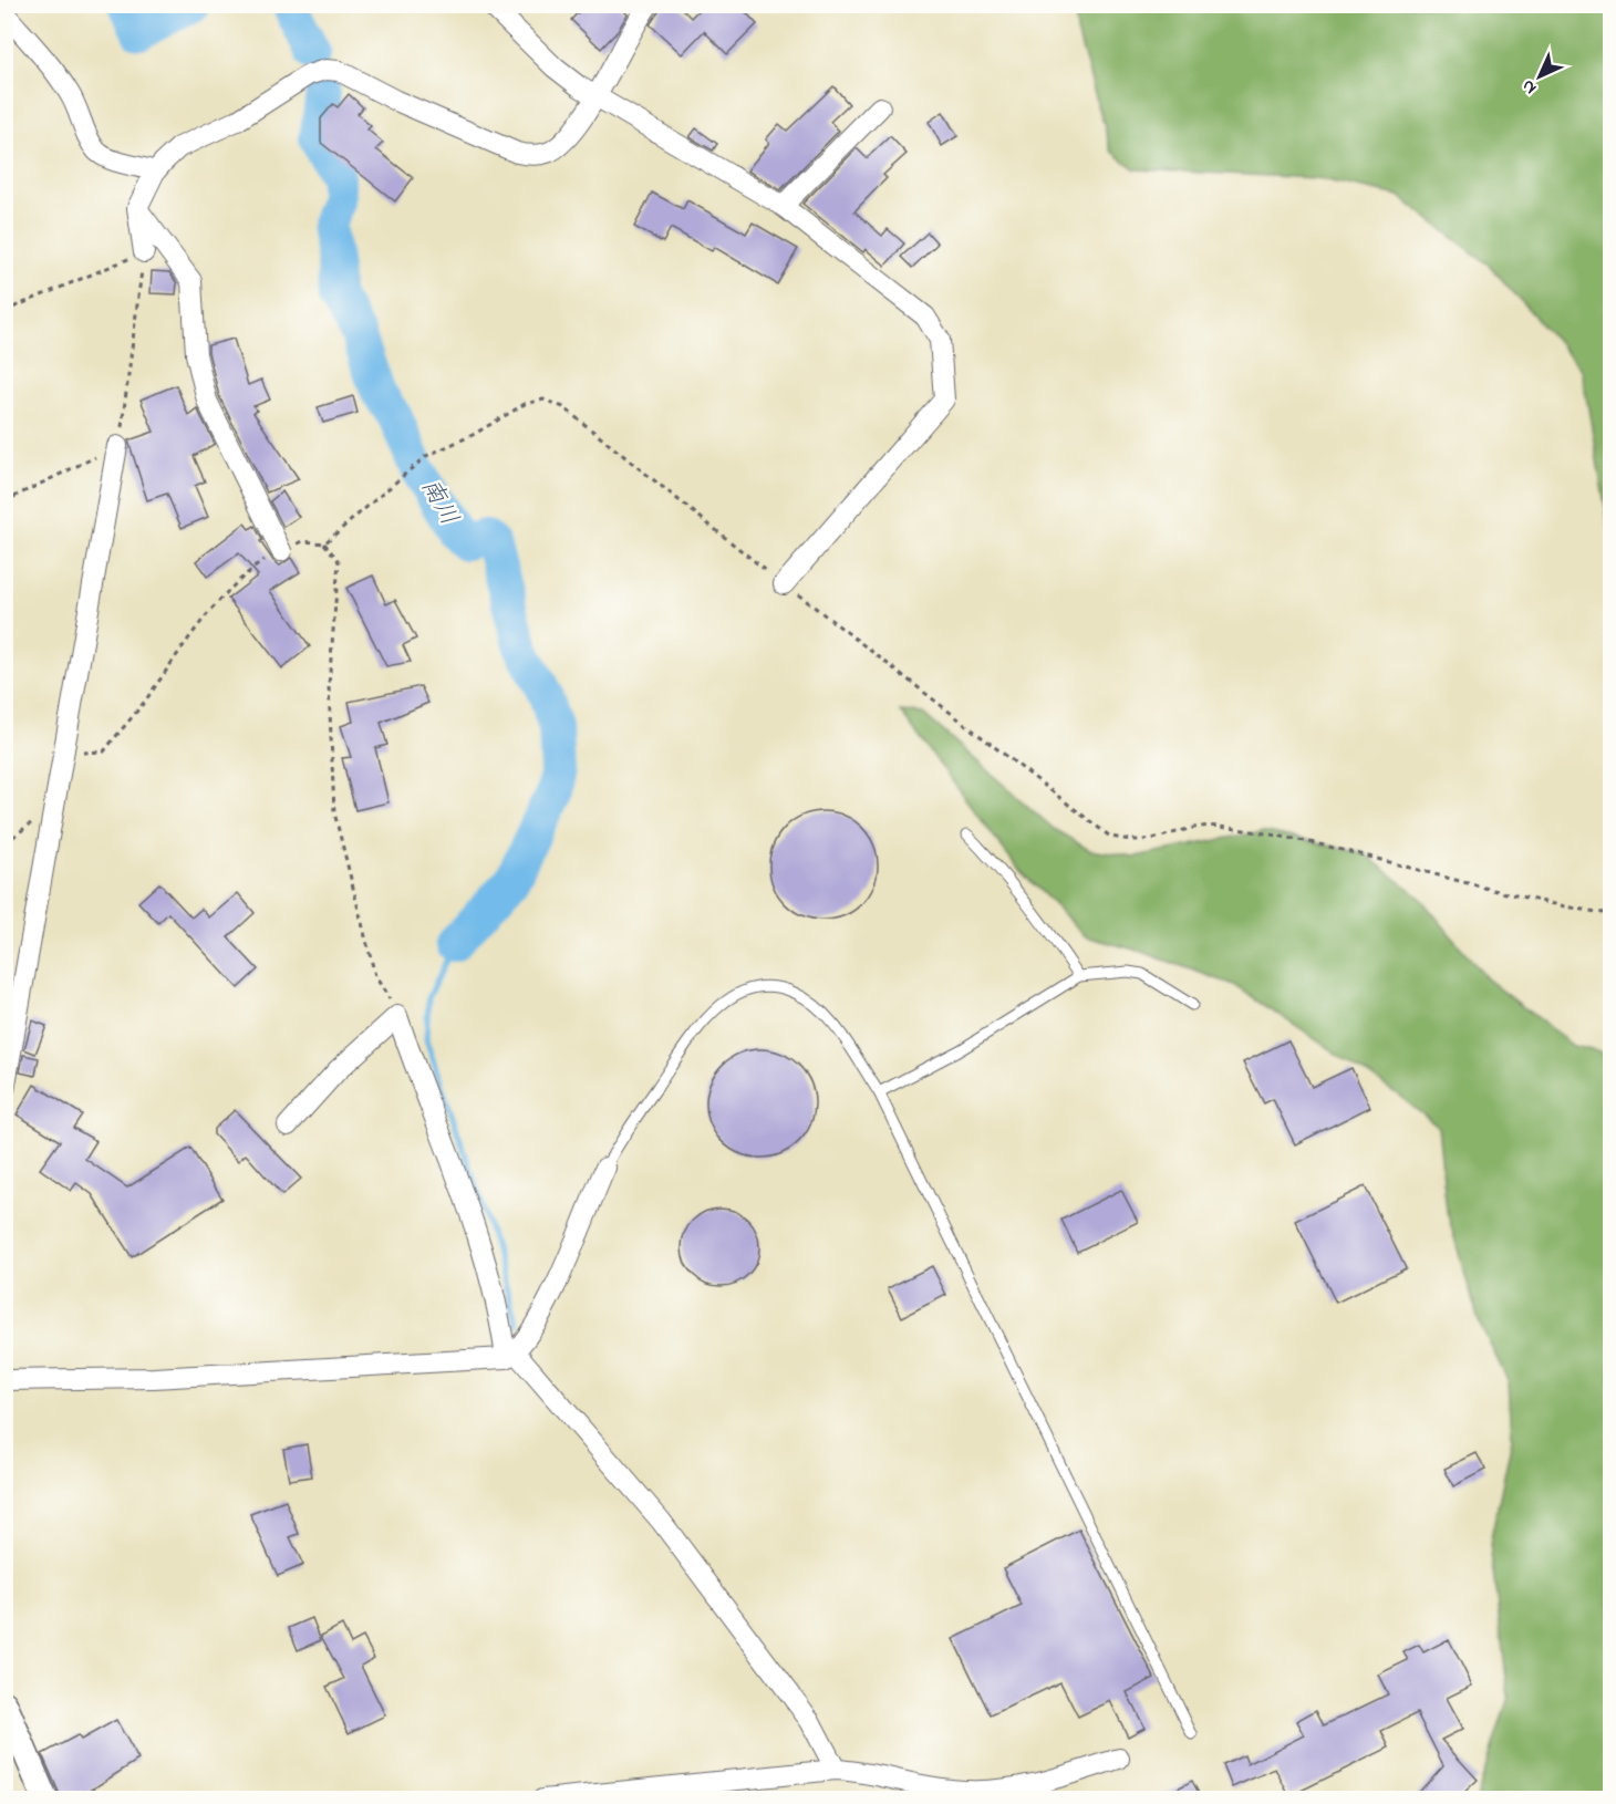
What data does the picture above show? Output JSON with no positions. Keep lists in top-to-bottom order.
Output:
{
  "water": ["南川"],
  "north": "bottom left"
}
